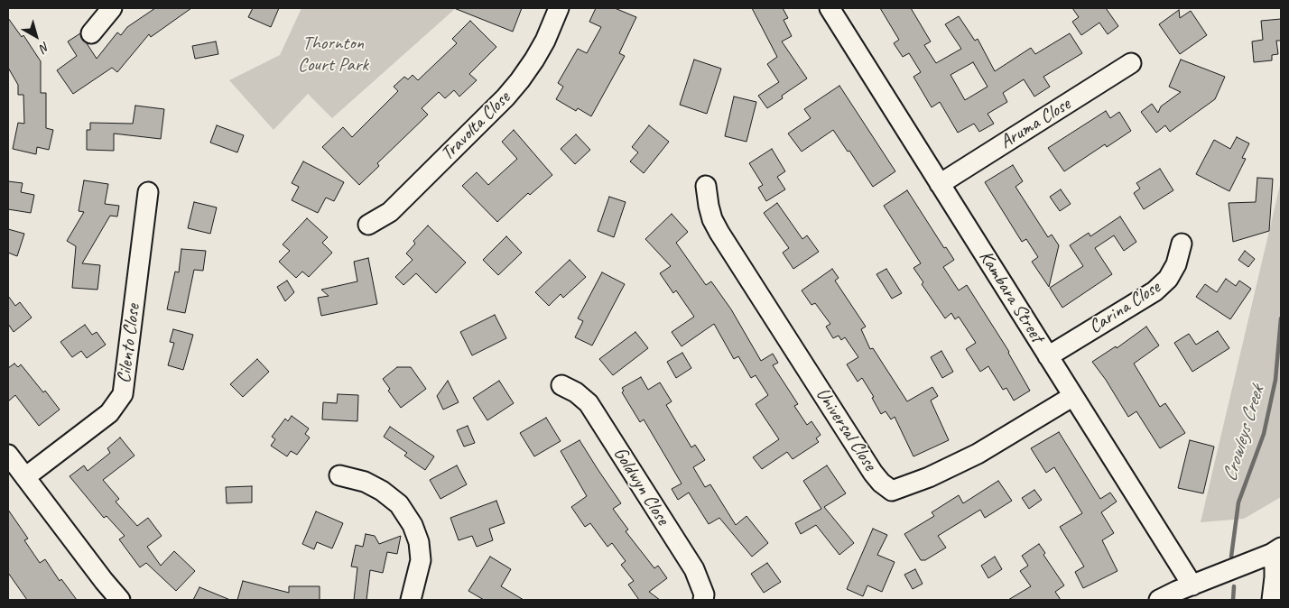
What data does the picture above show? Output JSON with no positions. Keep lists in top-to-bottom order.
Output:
{
  "streets": {
    "street": [
      "Aruma Close",
      "Travolta Close",
      "Kambara Street",
      "Carina Close",
      "Cilento Close",
      "Universal Close",
      "Goldwyn Close"
    ]
  },
  "crossings": [
    ["Aruma Close", "Kambara Street"],
    ["Kambara Street", "Carina Close"],
    ["Kambara Street", "Universal Close"]
  ],
  "water": ["Crowleys Creek"],
  "parks": ["Thornton Court Park"],
  "north": "bottom right"
}
